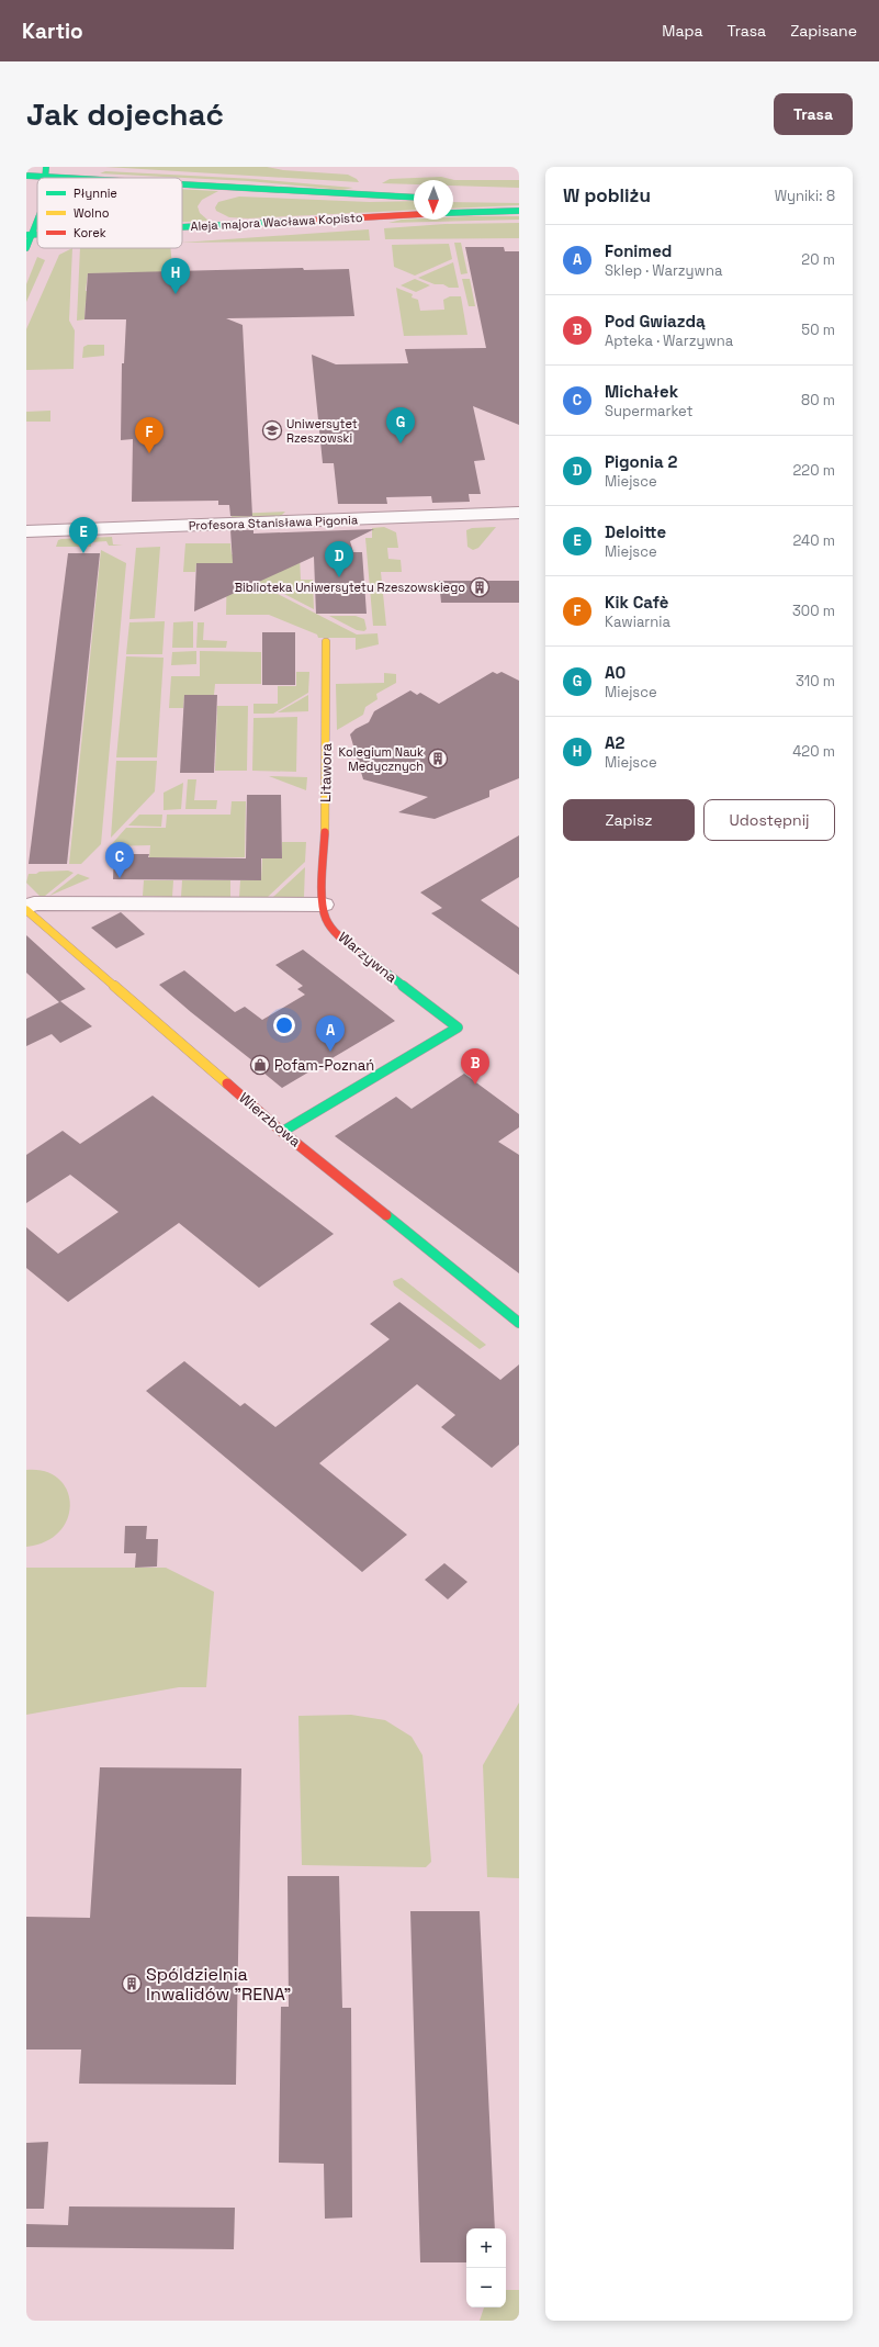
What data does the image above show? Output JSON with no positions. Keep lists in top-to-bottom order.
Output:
{
  "streets": {
    "main road": [
      "Aleja majora Wacława Kopisto",
      "Litawora",
      "Warzywna",
      "Wierzbowa"
    ],
    "street": ["Profesora Stanisława Pigonia"]
  },
  "crossings": [
    ["Litawora", "Warzywna"],
    ["Warzywna", "Wierzbowa"]
  ],
  "places": {
    "school or university": ["Uniwersytet Rzeszowski"],
    "building": ["Biblioteka Uniwersytetu Rzeszowskiego", "Kolegium Nauk Medycznych", "Spóldzielnia Inwalidów \"RENA\""],
    "shop": ["Pofam-Poznań"]
  },
  "legend": ["Płynnie", "Wolno", "Korek"],
  "north": "bottom",
  "page": {
    "header": "Kartio",
    "nav": ["Mapa", "Trasa", "Zapisane"],
    "buttons": [
      "Trasa",
      ["Zapisz", "Udostępnij"]
    ],
    "title": "Jak dojechać",
    "heading": ["W pobliżu", "Wyniki: 8"],
    "list": [
      {
        "mark": "A",
        "name": "Fonimed",
        "note": "Sklep · Warzywna",
        "value": "20 m"
      },
      {
        "mark": "B",
        "name": "Pod Gwiazdą",
        "note": "Apteka · Warzywna",
        "value": "50 m"
      },
      {
        "mark": "C",
        "name": "Michałek",
        "note": "Supermarket",
        "value": "80 m"
      },
      {
        "mark": "D",
        "name": "Pigonia 2",
        "note": "Miejsce",
        "value": "220 m"
      },
      {
        "mark": "E",
        "name": "Deloitte",
        "note": "Miejsce",
        "value": "240 m"
      },
      {
        "mark": "F",
        "name": "Kik Cafè",
        "note": "Kawiarnia",
        "value": "300 m"
      },
      {
        "mark": "G",
        "name": "A0",
        "note": "Miejsce",
        "value": "310 m"
      },
      {
        "mark": "H",
        "name": "A2",
        "note": "Miejsce",
        "value": "420 m"
      }
    ],
    "pins": [
      "H",
      "G",
      "F",
      "E",
      "D",
      "C",
      "A",
      "B"
    ],
    "map_buttons": ["+", "−"]
  }
}
